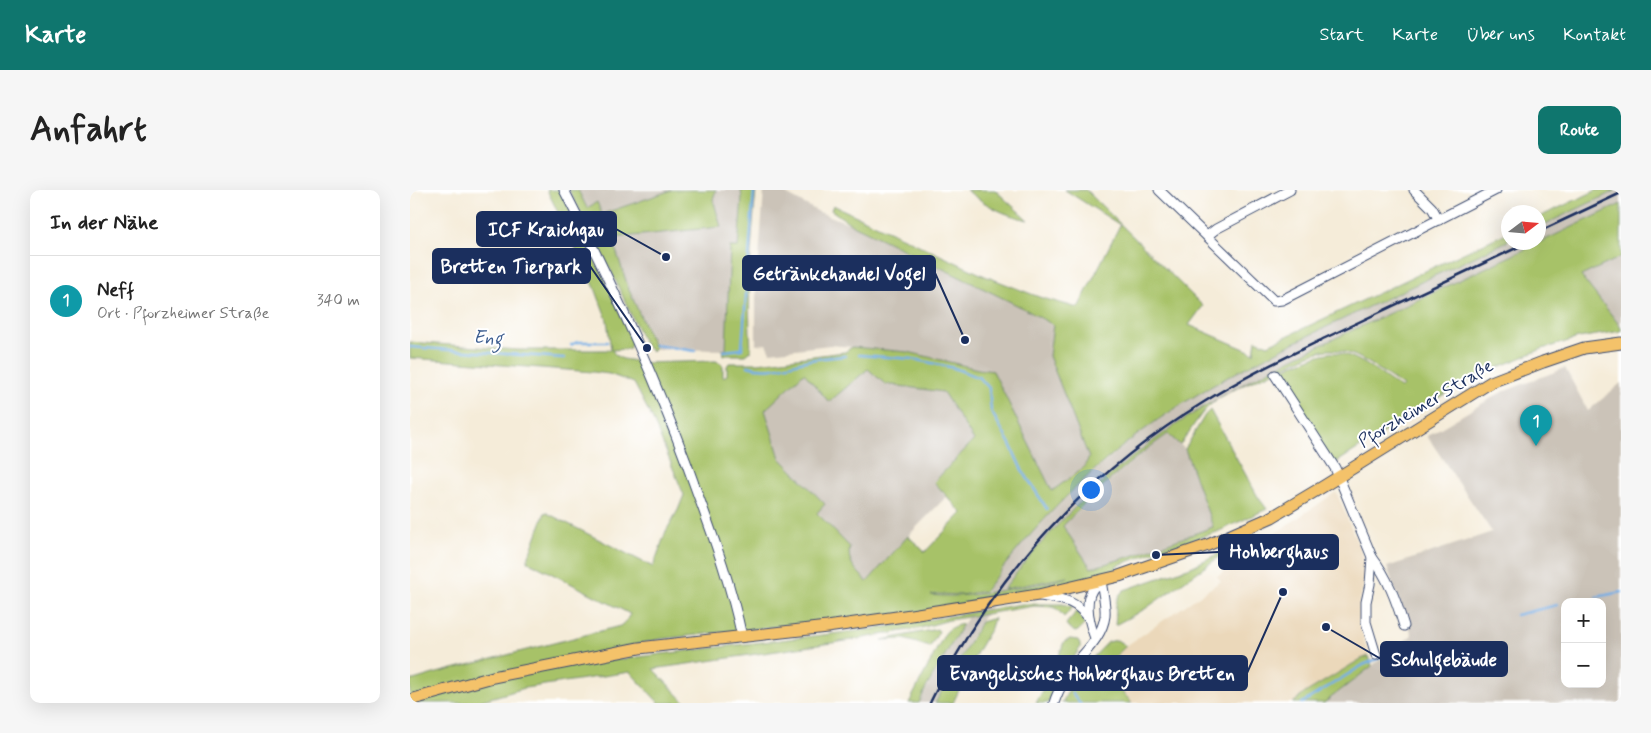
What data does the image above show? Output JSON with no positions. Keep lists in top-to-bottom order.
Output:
{
  "streets": {
    "main road": ["Pforzheimer Straße"]
  },
  "water": ["Eng"],
  "places": [
    "ICF Kraichgau",
    "Getränkehandel Vogel",
    "Bretten Tierpark",
    "Hohberghaus",
    "Evangelisches Hohberghaus Bretten",
    "Schulgebäude"
  ],
  "north": "right",
  "page": {
    "header": "Karte",
    "nav": [
      "Start",
      "Karte",
      "Über uns",
      "Kontakt"
    ],
    "buttons": "Route",
    "title": "Anfahrt",
    "heading": "In der Nähe",
    "list": [
      {
        "mark": "1",
        "name": "Neff",
        "note": "Ort · Pforzheimer Straße",
        "value": "340 m"
      }
    ],
    "pins": "1",
    "map_buttons": ["+", "−"]
  }
}
